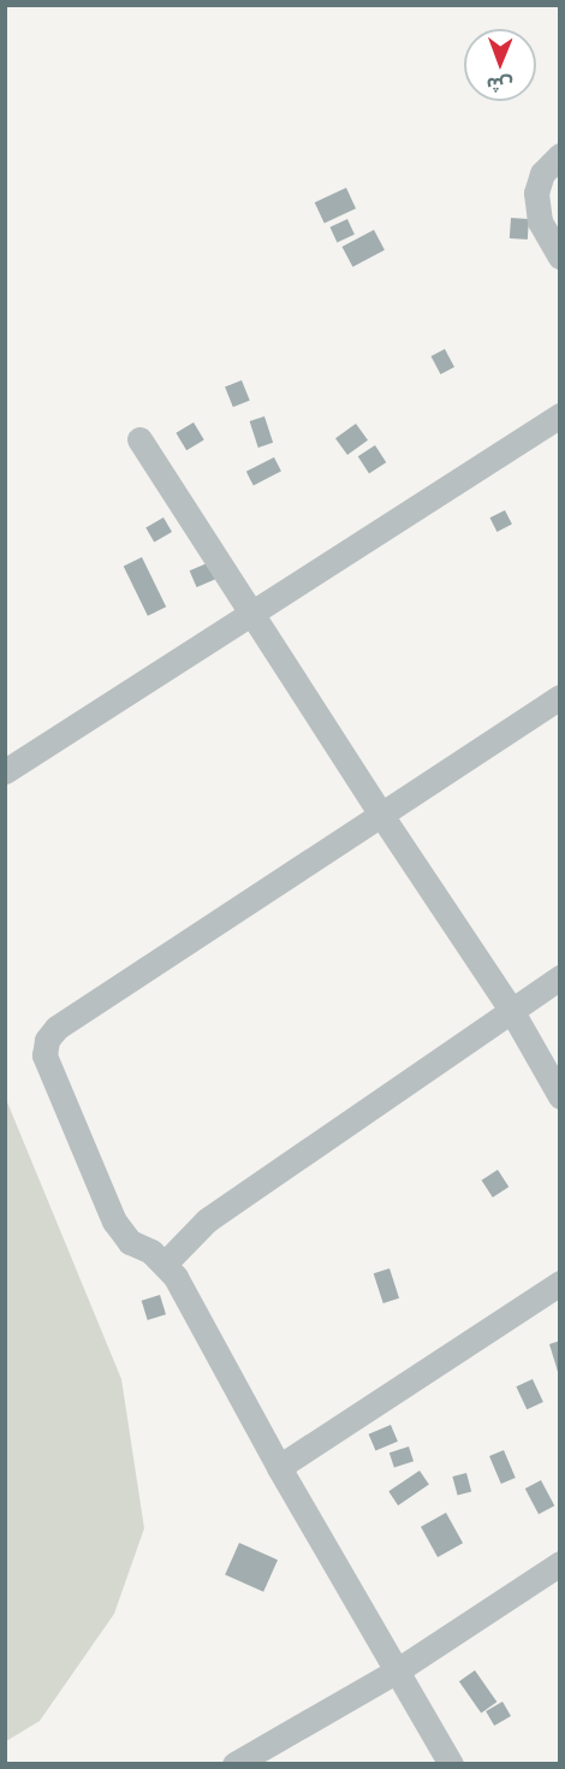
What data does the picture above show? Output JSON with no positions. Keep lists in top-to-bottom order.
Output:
{
  "north": "bottom"
}
